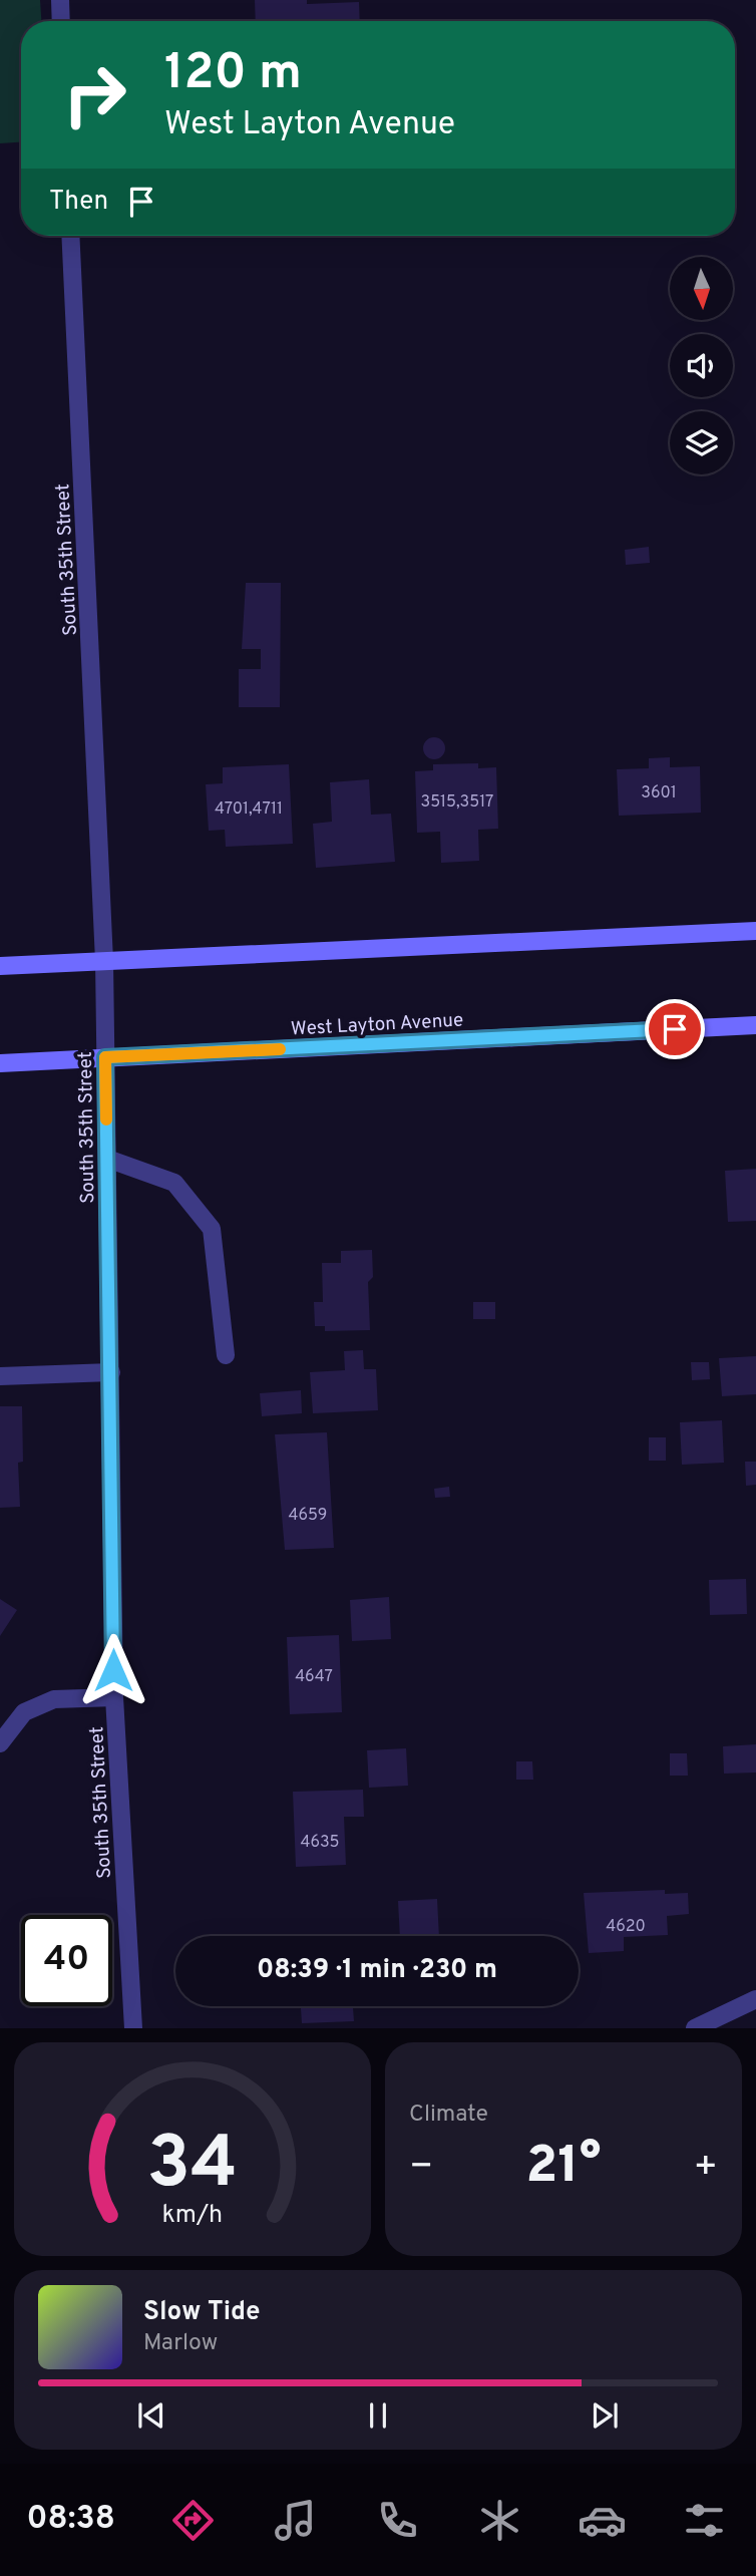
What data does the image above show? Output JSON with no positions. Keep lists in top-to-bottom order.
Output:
{
  "streets": {
    "main road": ["West Layton Avenue"],
    "street": ["South 35th Street"]
  },
  "crossings": [
    ["South 35th Street", "West Layton Avenue"]
  ],
  "house_numbers": [
    "3601",
    "3515,3517",
    "4701,4711",
    "4659",
    "4647",
    "4635",
    "4620"
  ],
  "north": "bottom",
  "page": {
    "turn": ["120 m", "West Layton Avenue"],
    "then": "Then",
    "limit": "40",
    "trip": "08:39 · 1 min · 230 m",
    "tile": "Climate",
    "heat": ["−", "21°", "+"],
    "song": ["Slow Tide", "Marlow"],
    "tabs": "08:38",
    "gauge": ["34", "km/h"]
  }
}
